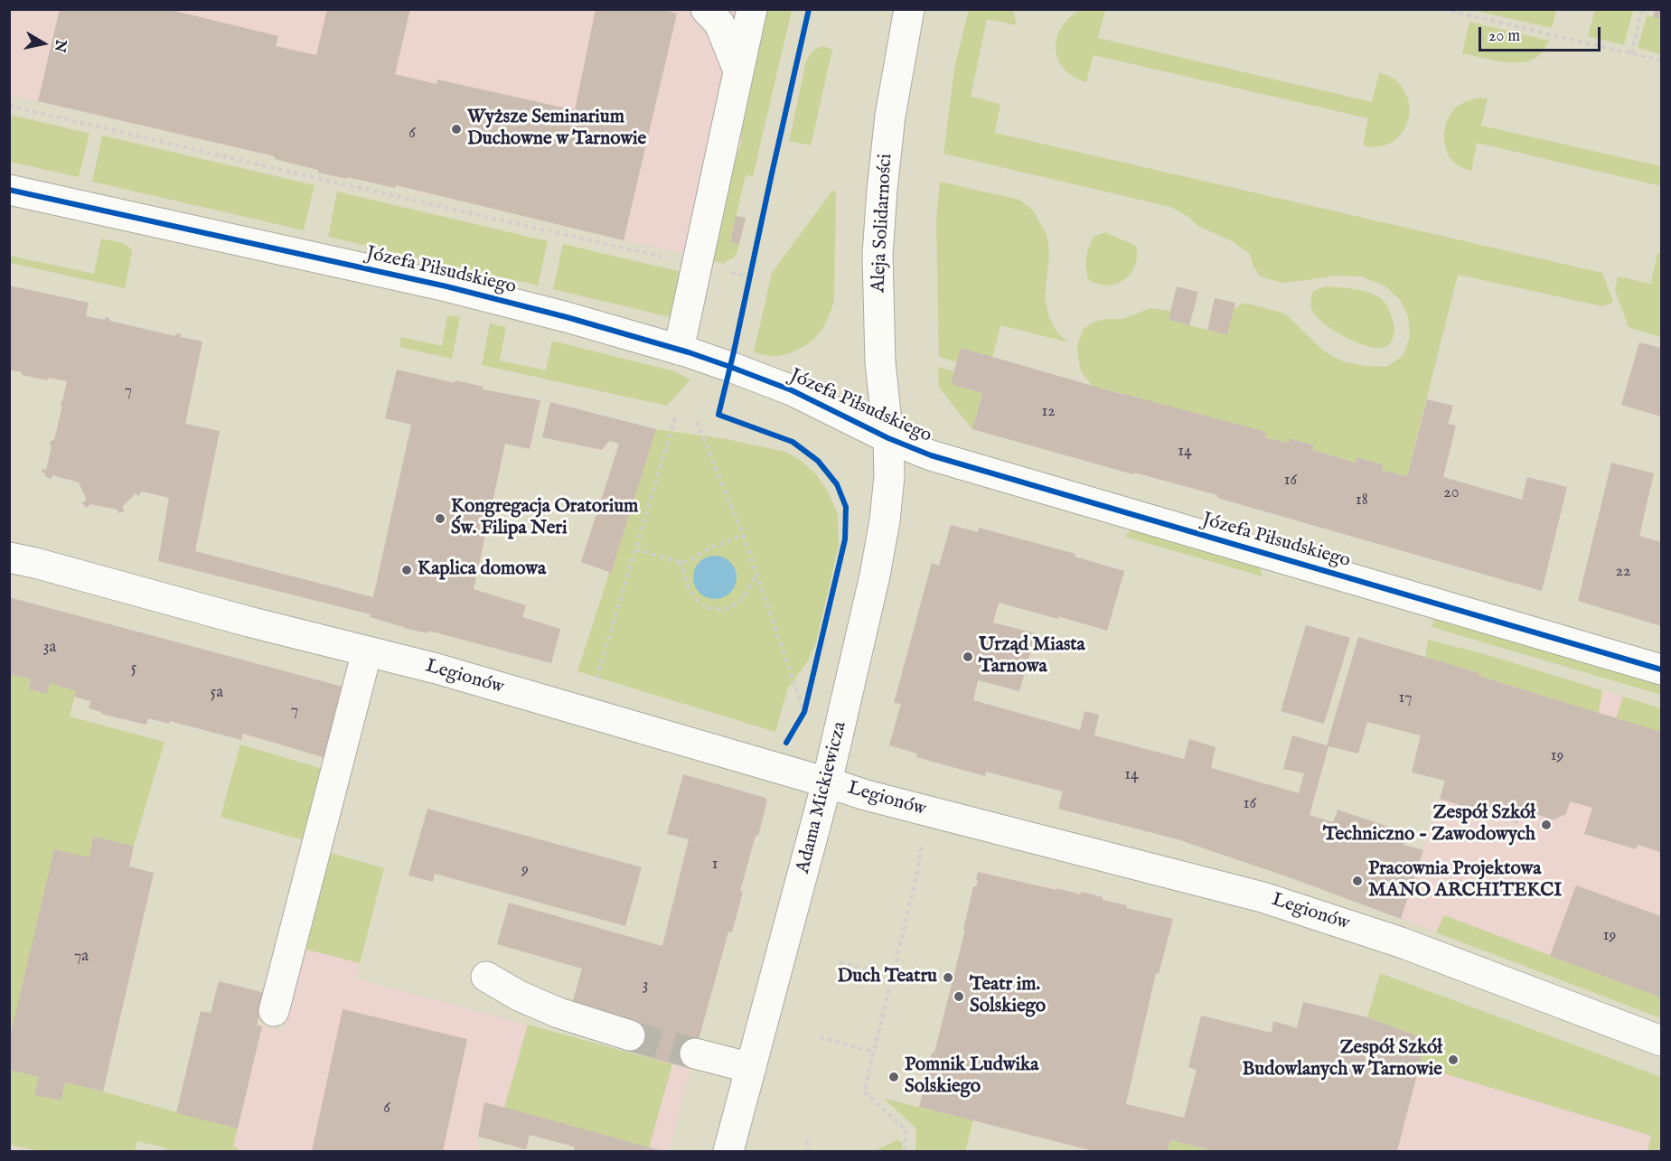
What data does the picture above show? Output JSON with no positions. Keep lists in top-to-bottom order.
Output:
{
  "streets": {
    "street": [
      "Aleja Solidarności",
      "Józefa Piłsudskiego",
      "Legionów",
      "Adama Mickiewicza"
    ]
  },
  "crossings": [
    ["Aleja Solidarności", "Józefa Piłsudskiego"],
    ["Aleja Solidarności", "Adama Mickiewicza"],
    ["Józefa Piłsudskiego", "Adama Mickiewicza"],
    ["Legionów", "Adama Mickiewicza"]
  ],
  "places": [
    "Wyższe Seminarium Duchowne w Tarnowie",
    "Kongregacja Oratorium Św. Filipa Neri",
    "Kaplica domowa",
    "Urząd Miasta Tarnowa",
    "Zespół Szkół Techniczno - Zawodowych",
    "Pracownia Projektowa MANO ARCHITEKCI",
    "Duch Teatru",
    "Teatr im. Solskiego",
    "Zespół Szkół Budowlanych w Tarnowie",
    "Pomnik Ludwika Solskiego"
  ],
  "house_numbers": [
    "6",
    "7",
    "12",
    "14",
    "16",
    "20",
    "18",
    "22",
    "3a",
    "5",
    "5a",
    "17",
    "7",
    "19",
    "14",
    "16",
    "1",
    "9",
    "19",
    "7a",
    "3",
    "6"
  ],
  "scale_bar": "20 m",
  "north": "right"
}
